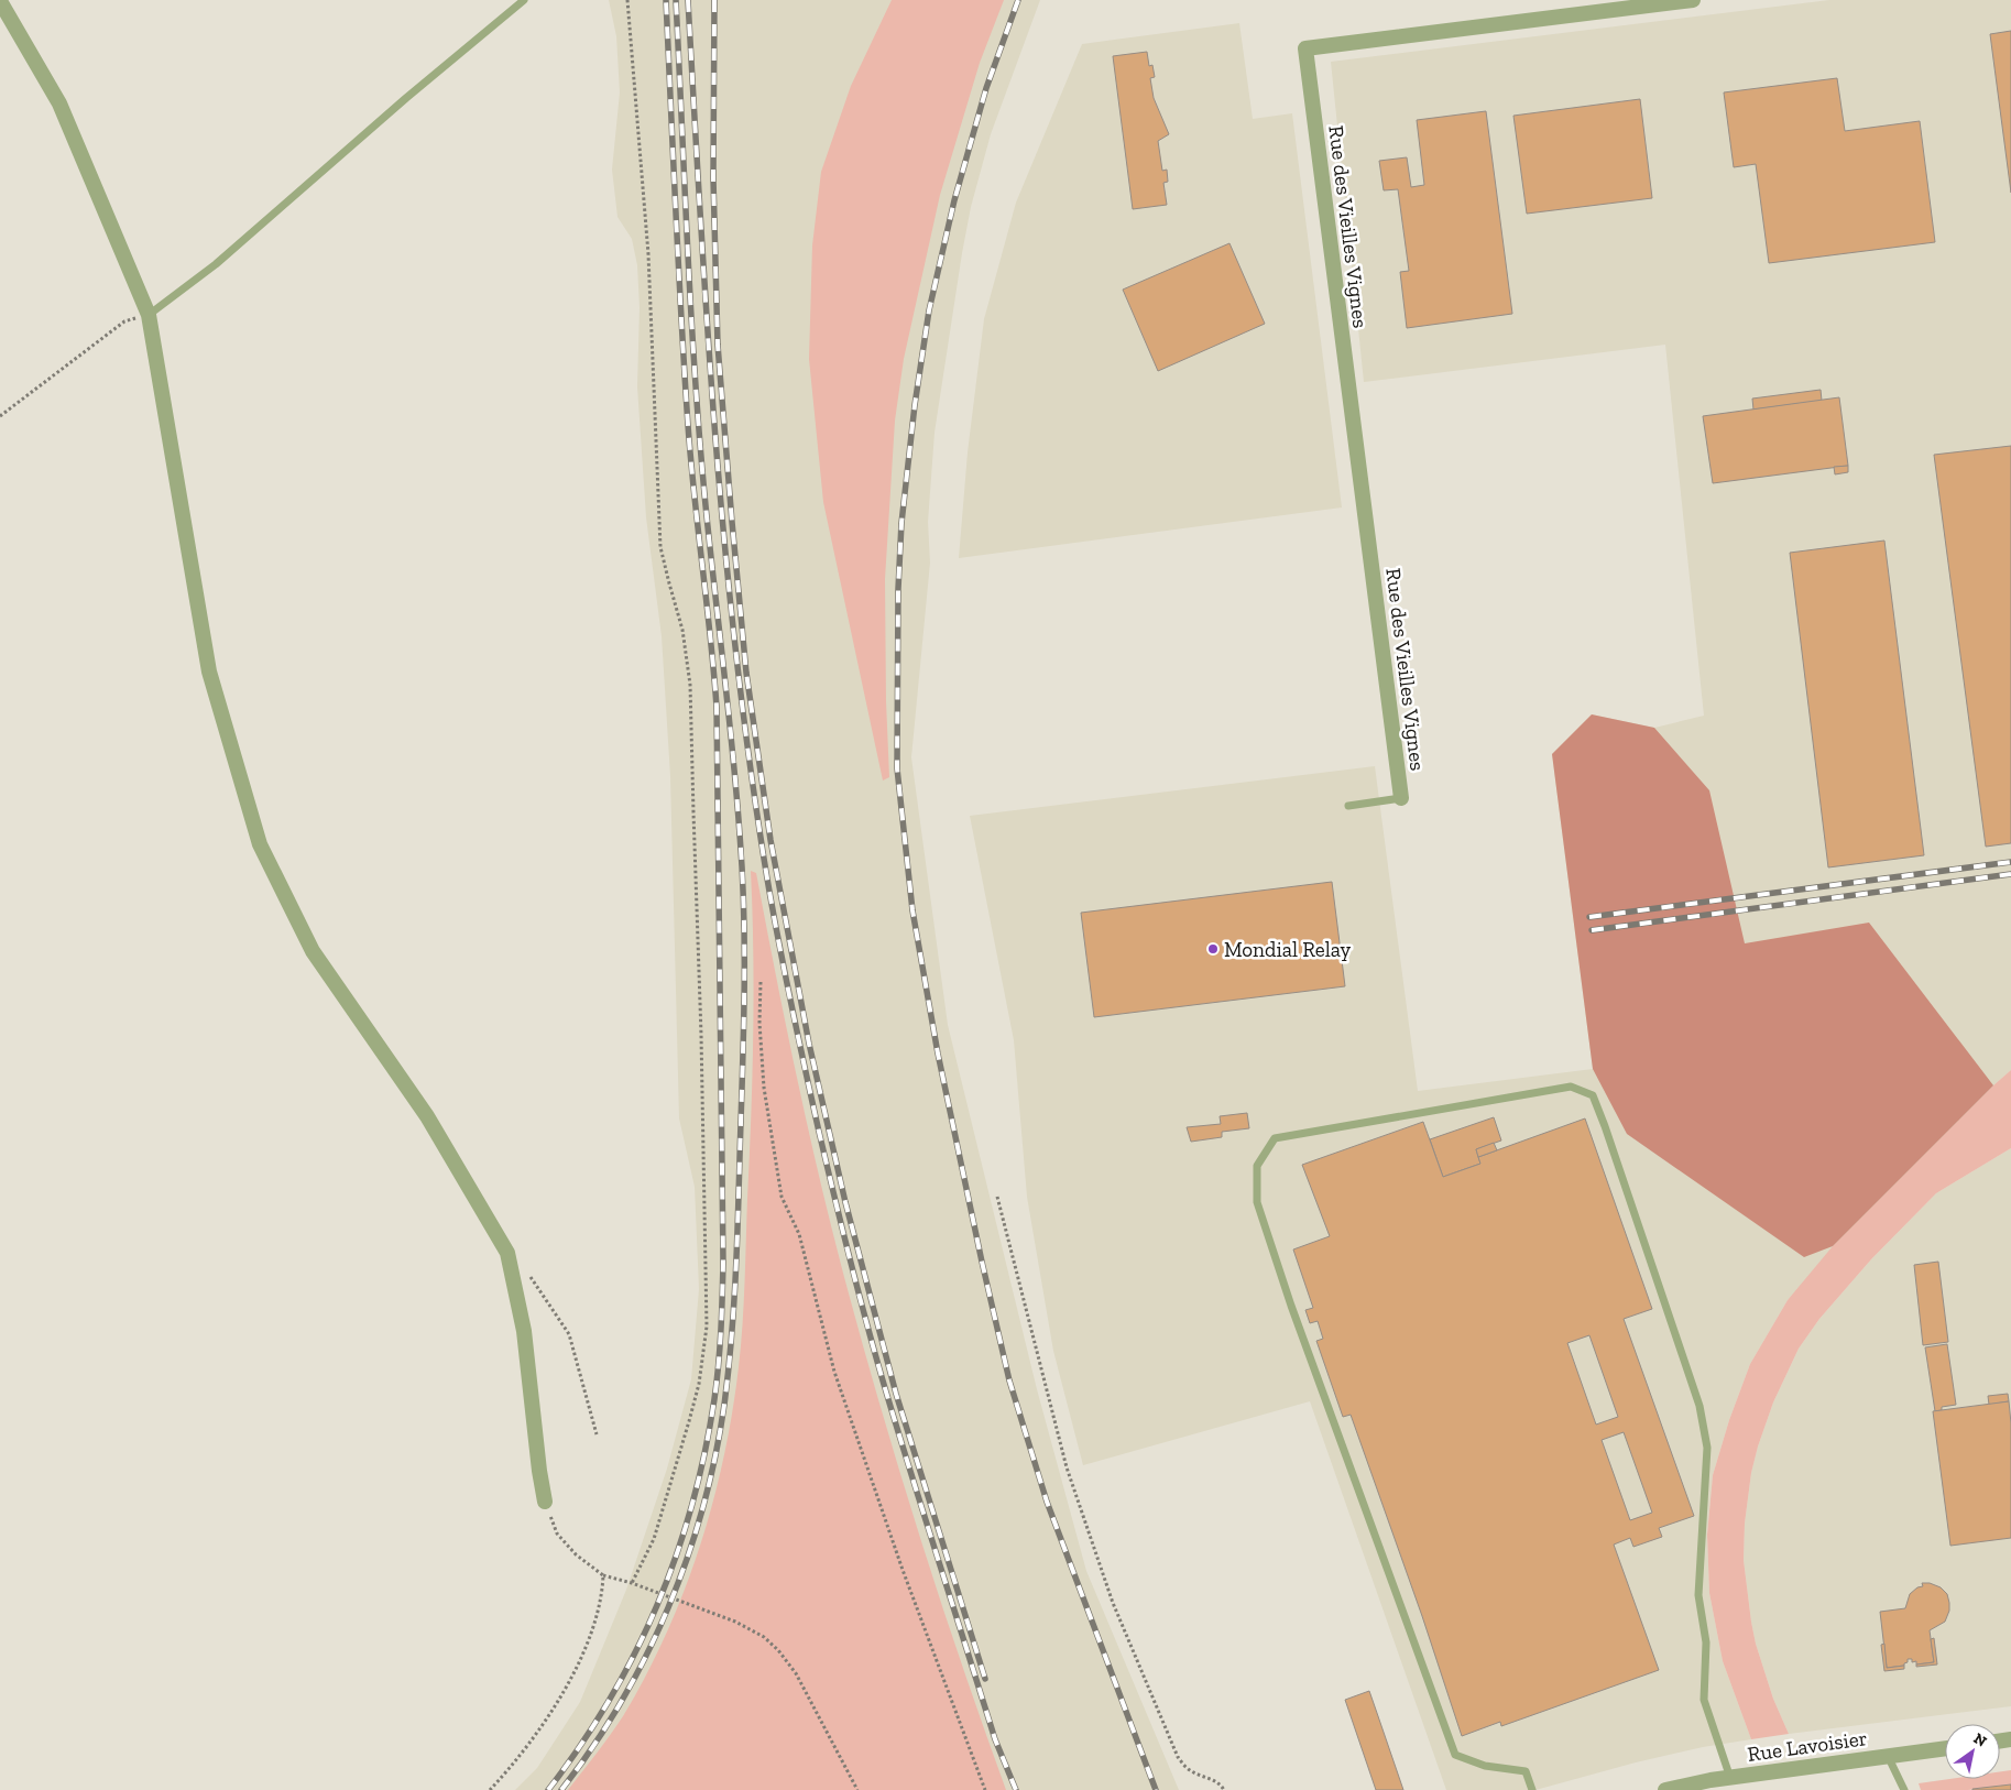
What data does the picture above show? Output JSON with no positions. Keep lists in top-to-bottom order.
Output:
{
  "streets": {
    "street": ["Rue des Vieilles Vignes", "Rue Lavoisier"]
  },
  "places": ["Mondial Relay"],
  "north": "top right"
}
